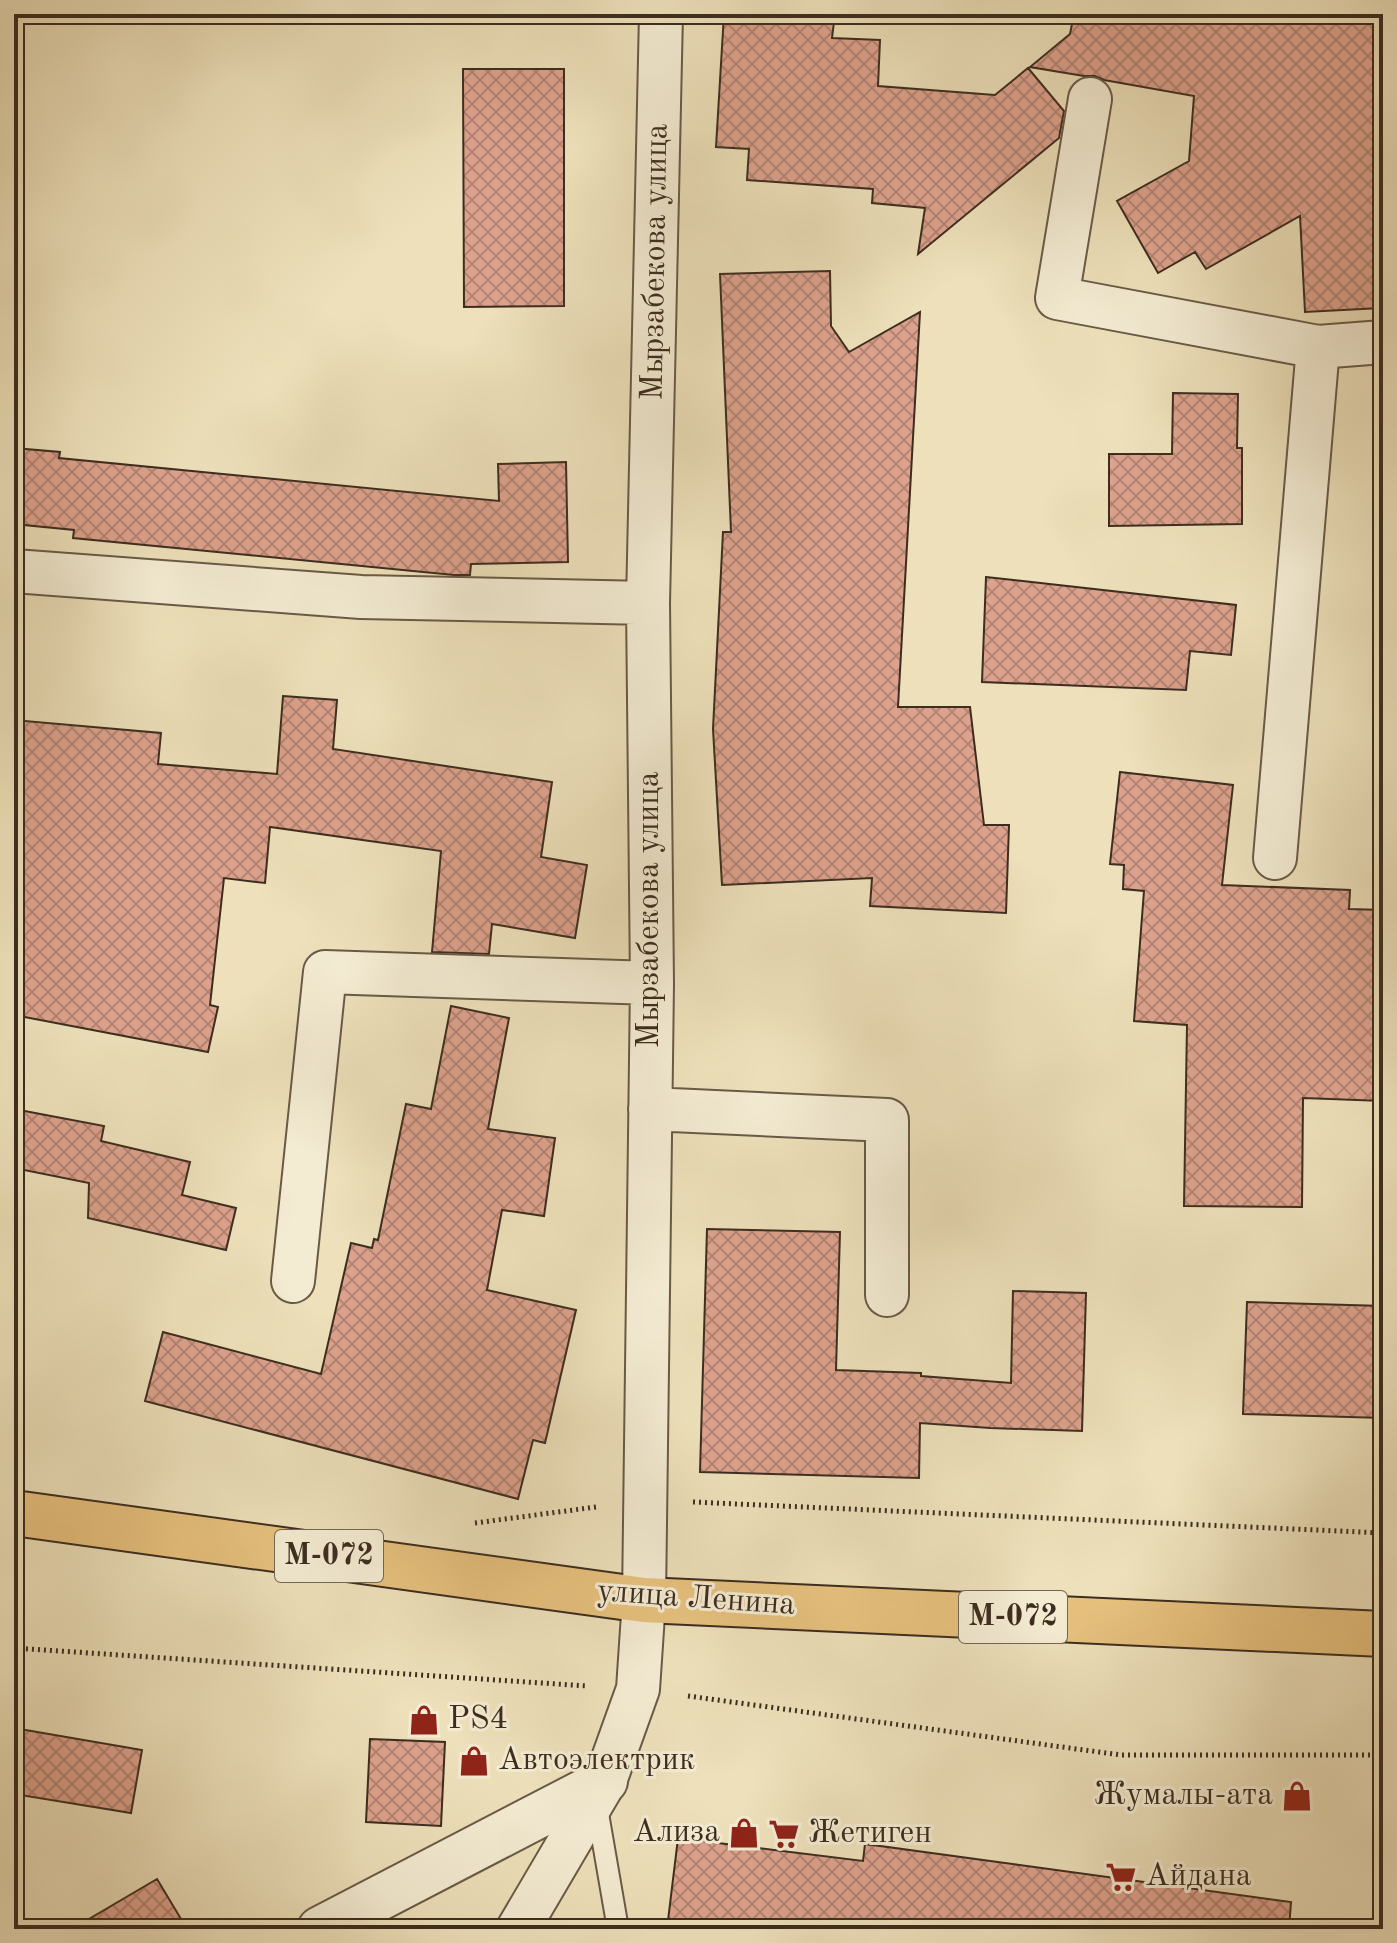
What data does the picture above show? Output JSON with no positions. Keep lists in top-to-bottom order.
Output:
{
  "streets": {
    "main road": ["М-072", "улица Ленина"],
    "street": ["Мырзабекова улица"]
  },
  "crossings": [
    ["Мырзабекова улица", "улица Ленина"]
  ],
  "places": {
    "shop": [
      "PS4",
      "Автоэлектрик",
      "Жумалы-ата",
      "Ализа"
    ],
    "supermarket": ["Жетиген", "Айдана"]
  }
}
